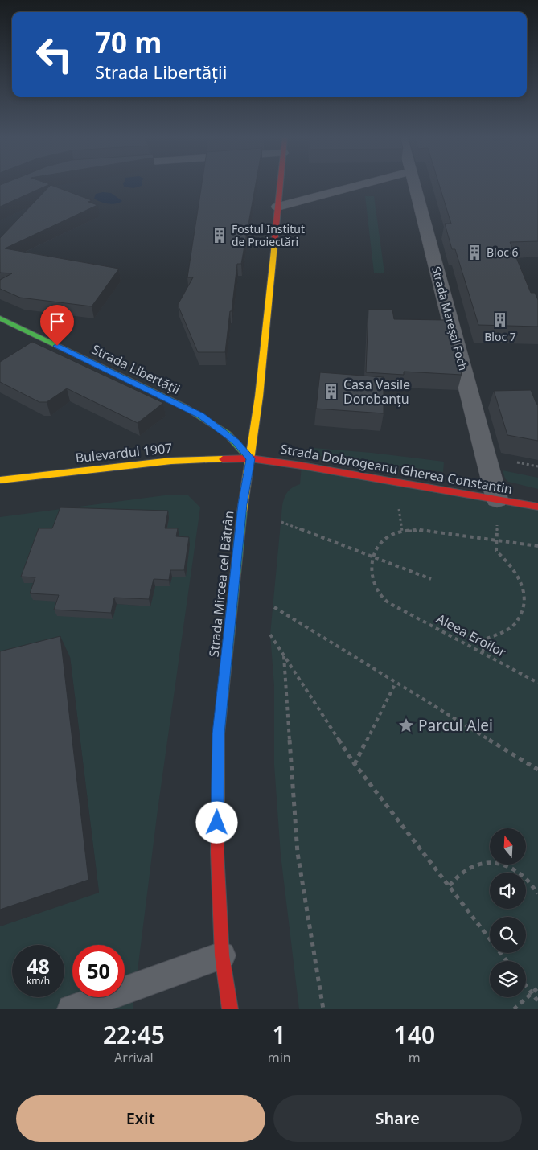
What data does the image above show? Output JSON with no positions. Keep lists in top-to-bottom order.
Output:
{
  "streets": {
    "main road": [
      "Strada Libertății",
      "Bulevardul 1907",
      "Strada Dobrogeanu Gherea Constantin",
      "Strada Mircea cel Bătrân"
    ],
    "street": ["Strada Mareșal Foch"],
    "path": ["Aleea Eroilor"]
  },
  "crossings": [
    ["Strada Mareșal Foch", "Strada Dobrogeanu Gherea Constantin"],
    ["Strada Libertății", "Bulevardul 1907"],
    ["Strada Libertății", "Strada Dobrogeanu Gherea Constantin"],
    ["Strada Libertății", "Strada Mircea cel Bătrân"],
    ["Bulevardul 1907", "Strada Dobrogeanu Gherea Constantin"],
    ["Bulevardul 1907", "Strada Mircea cel Bătrân"],
    ["Strada Dobrogeanu Gherea Constantin", "Strada Mircea cel Bătrân"]
  ],
  "places": {
    "building": [
      "Fostul Institut de Proiectări",
      "Bloc 6",
      "Bloc 7",
      "Casa Vasile Dorobanțu"
    ],
    "place": ["Parcul Alei"]
  },
  "north": "top",
  "page": {
    "turn": ["70 m", "Strada Libertății"],
    "speed": "48 km/h",
    "limit": "50",
    "eta": [
      "22:45",
      "Arrival",
      "1",
      "min",
      "140",
      "m"
    ],
    "buttons": ["Exit", "Share"]
  }
}
